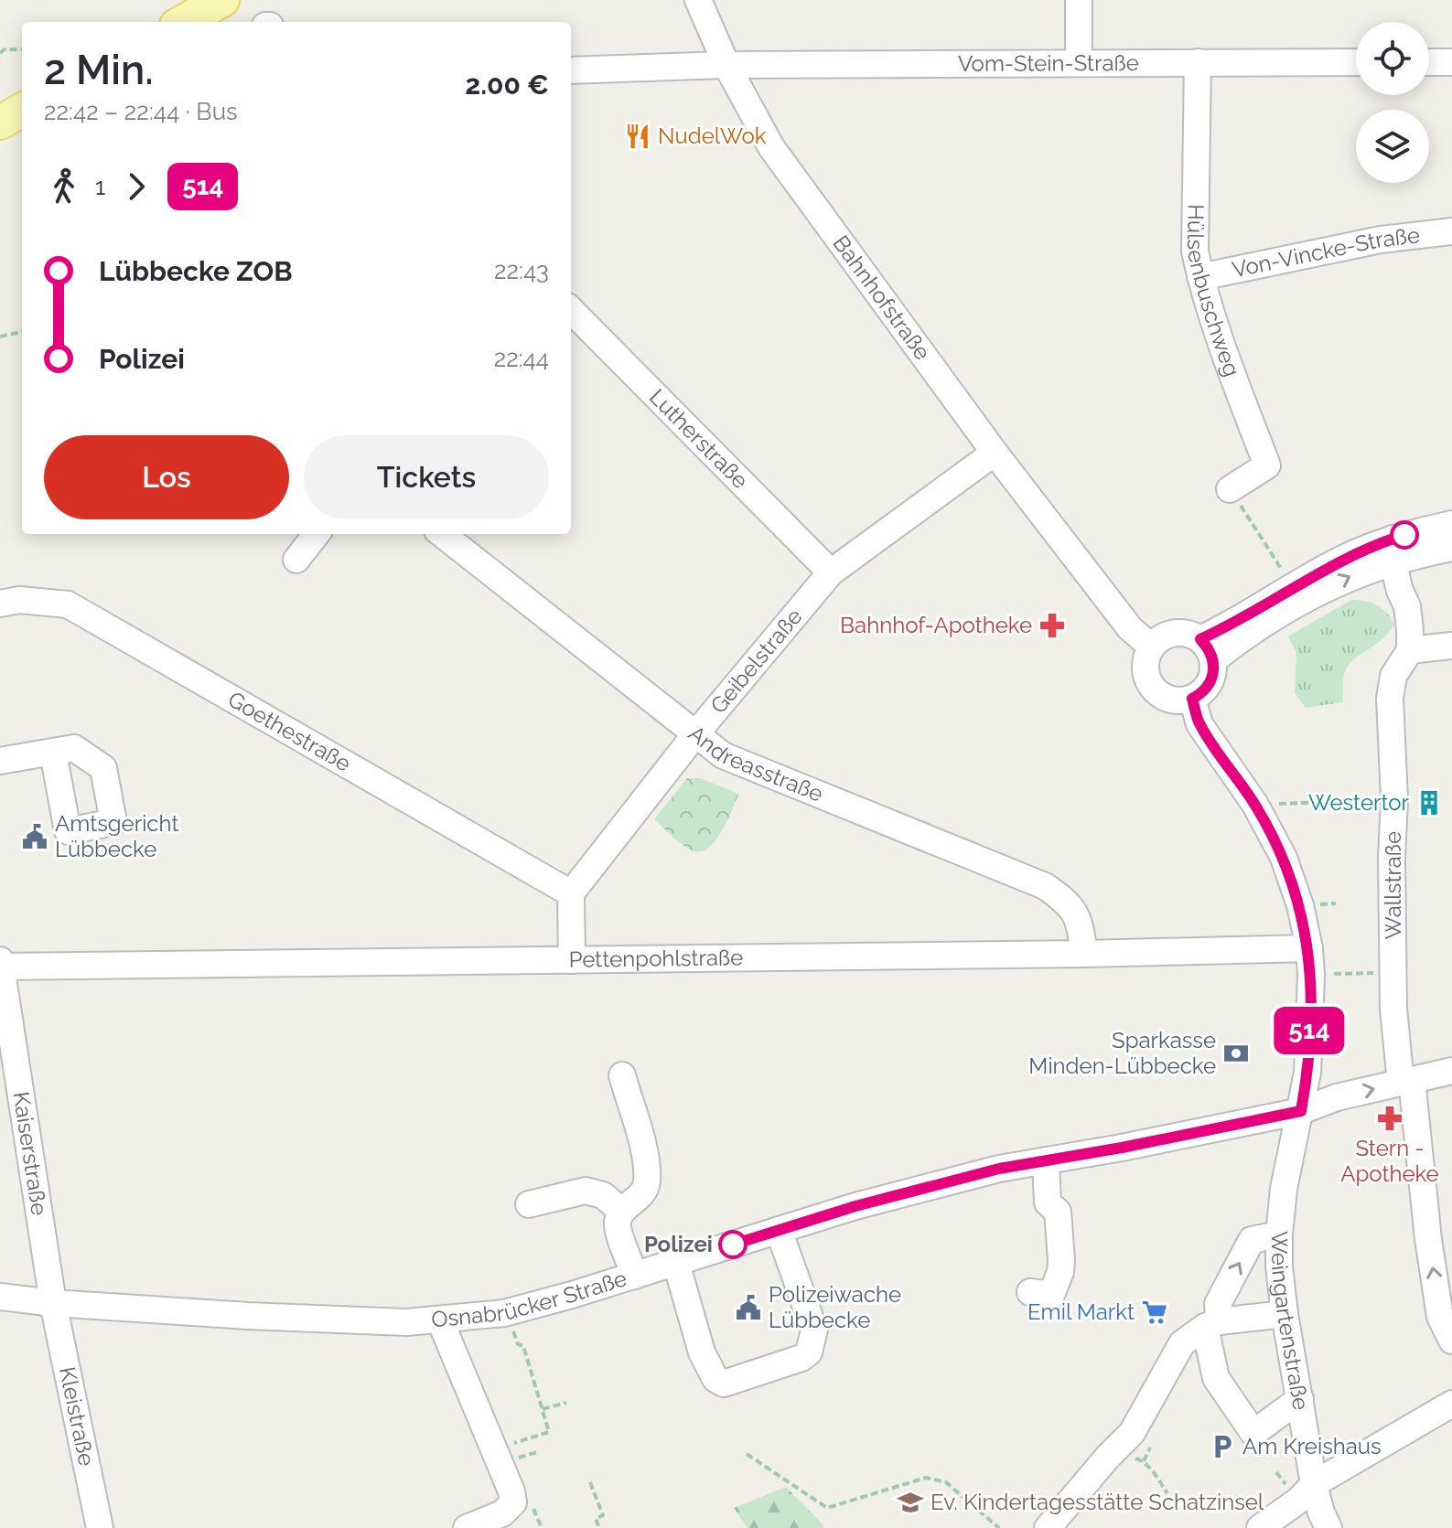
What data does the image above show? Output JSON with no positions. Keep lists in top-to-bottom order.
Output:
{
  "streets": {
    "street": [
      "Vom-Stein-Straße",
      "Von-Vincke-Straße",
      "Hülsenbuschweg",
      "Bahnhofstraße",
      "Lutherstraße",
      "Geibelstraße",
      "Goethestraße",
      "Andreasstraße",
      "Wallstraße",
      "Pettenpohlstraße",
      "Kaiserstraße",
      "Osnabrücker Straße",
      "Weingartenstraße",
      "Kleistraße"
    ]
  },
  "crossings": [
    ["Vom-Stein-Straße", "Hülsenbuschweg"],
    ["Vom-Stein-Straße", "Bahnhofstraße"],
    ["Von-Vincke-Straße", "Hülsenbuschweg"],
    ["Bahnhofstraße", "Geibelstraße"],
    ["Lutherstraße", "Geibelstraße"],
    ["Geibelstraße", "Goethestraße"],
    ["Geibelstraße", "Andreasstraße"],
    ["Andreasstraße", "Pettenpohlstraße"],
    ["Wallstraße", "Osnabrücker Straße"],
    ["Pettenpohlstraße", "Kaiserstraße"],
    ["Kaiserstraße", "Osnabrücker Straße"],
    ["Kaiserstraße", "Kleistraße"],
    ["Osnabrücker Straße", "Weingartenstraße"],
    ["Osnabrücker Straße", "Kleistraße"]
  ],
  "one_way": ["Wallstraße"],
  "places": {
    "restaurant": ["NudelWok"],
    "pharmacy": ["Bahnhof-Apotheke", "Stern - Apotheke"],
    "building": ["Westertor"],
    "public building": ["Amtsgericht Lübbecke", "Polizeiwache Lübbecke"],
    "bank": ["Sparkasse Minden-Lübbecke"],
    "other": ["Polizei"],
    "supermarket": ["Emil Markt"],
    "parking": ["Am Kreishaus"],
    "school or university": ["Ev. Kindertagesstätte Schatzinsel"]
  },
  "lines": ["bus line 514"],
  "page": {
    "on_map": "514",
    "heading": ["2 Min.", "22:42 – 22:44 · Bus", "2.00 €"],
    "legs": ["1", "514"],
    "list": [
      {
        "name": "Lübbecke ZOB",
        "value": "22:43"
      },
      {
        "name": "Polizei",
        "value": "22:44"
      }
    ],
    "buttons": ["Los", "Tickets"]
  }
}
